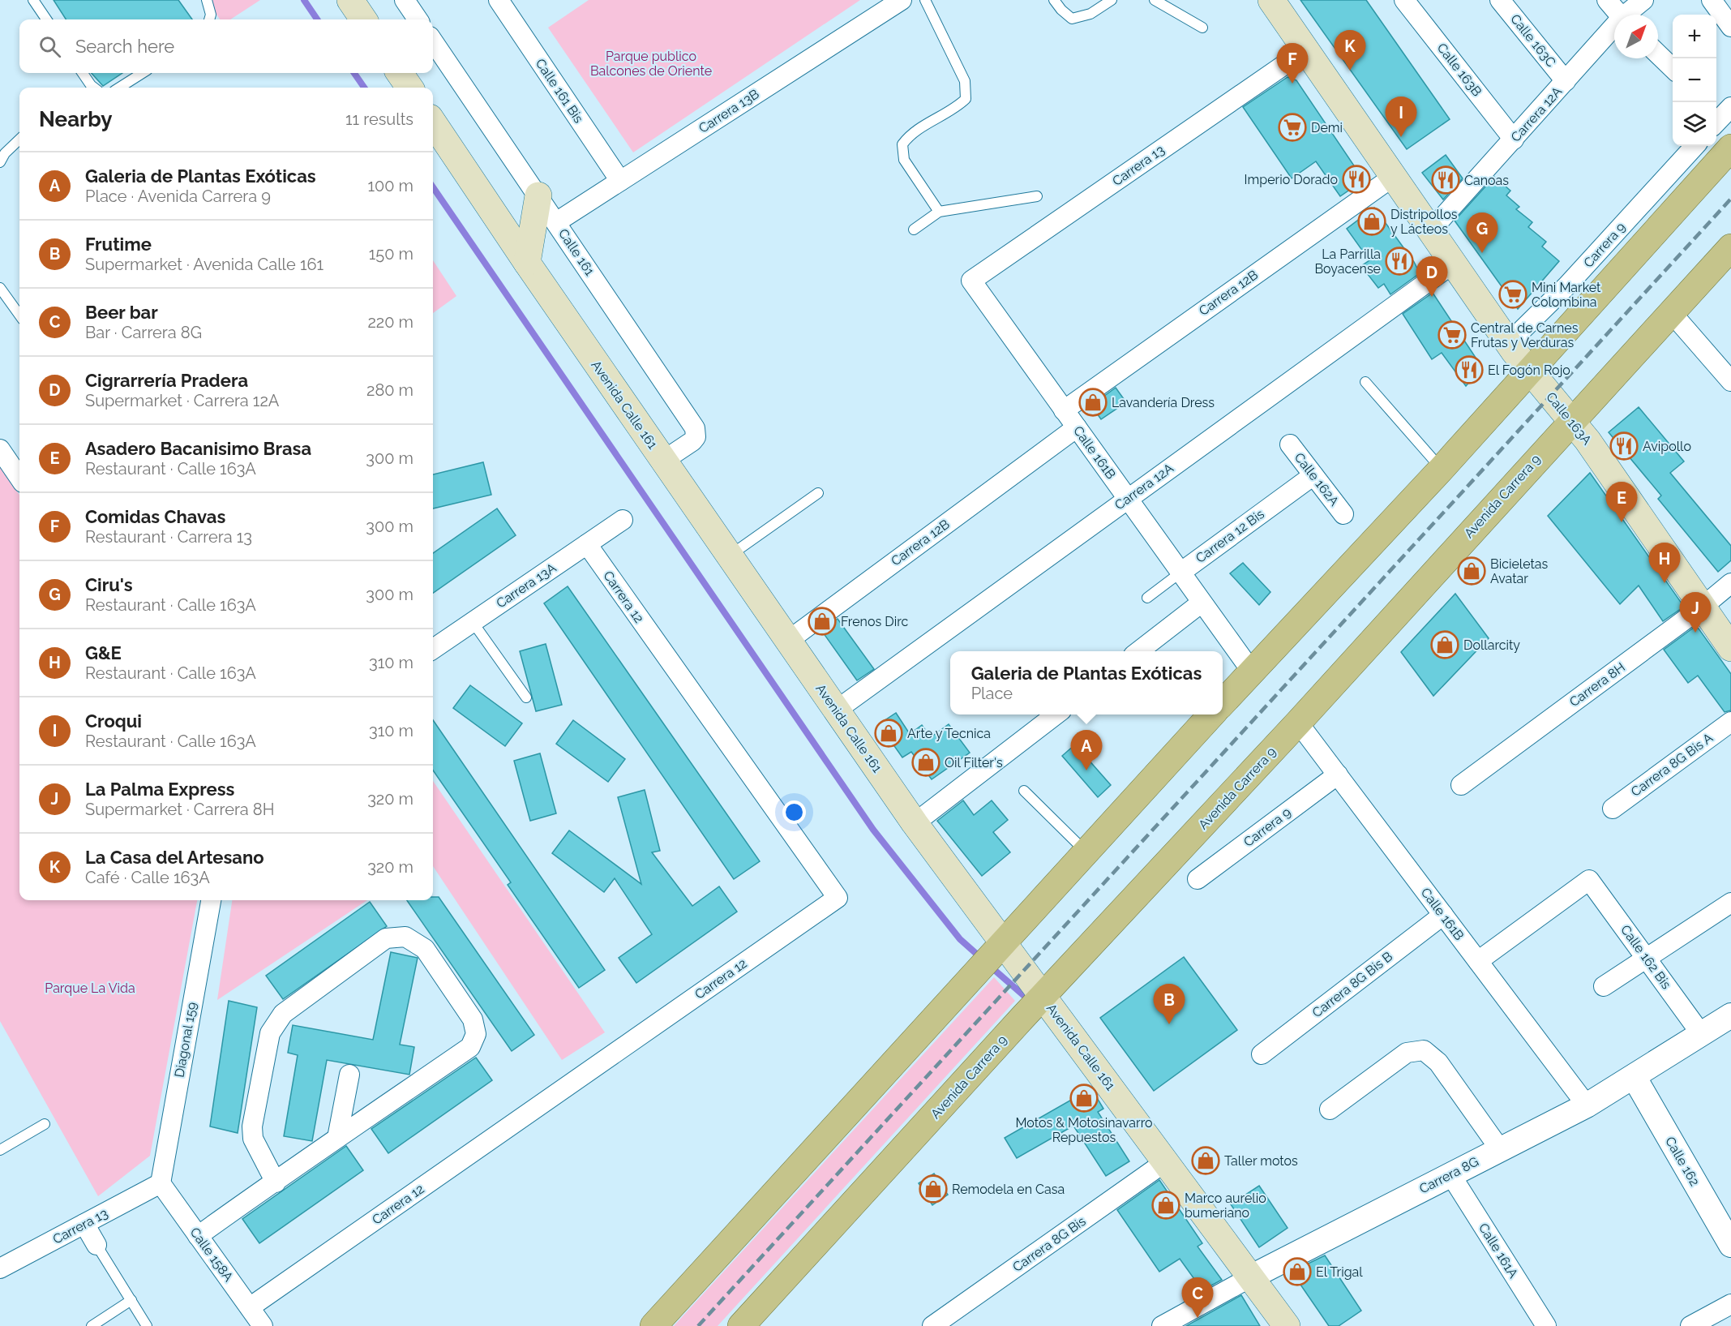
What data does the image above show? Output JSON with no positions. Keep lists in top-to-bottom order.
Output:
{
  "streets": {
    "main road": ["Avenida Calle 161", "Calle 163A", "Avenida Carrera 9"],
    "street": [
      "Calle 163C",
      "Calle 163B",
      "Calle 161 Bis",
      "Carrera 13B",
      "Carrera 12A",
      "Carrera 13",
      "Carrera 9",
      "Calle 161",
      "Carrera 12B",
      "Calle 161B",
      "Calle 162A",
      "Carrera 12 Bis",
      "Carrera 13A",
      "Carrera 12",
      "Carrera 8H",
      "Carrera 8G Bis A",
      "Calle 162 Bis",
      "Carrera 8G Bis B",
      "Diagonal 159",
      "Calle 162",
      "Carrera 8G",
      "Carrera 8G Bis",
      "Calle 161A",
      "Calle 158A"
    ]
  },
  "crossings": [
    ["Calle 163C", "Carrera 12A"],
    ["Calle 163B", "Carrera 12A"],
    ["Calle 161 Bis", "Carrera 13B"],
    ["Carrera 13B", "Calle 161"],
    ["Carrera 12A", "Avenida Calle 161"],
    ["Carrera 12A", "Calle 163A"],
    ["Carrera 12A", "Calle 161B"],
    ["Carrera 13", "Calle 163A"],
    ["Carrera 13", "Calle 161B"],
    ["Carrera 13", "Diagonal 159"],
    ["Carrera 13", "Calle 158A"],
    ["Carrera 9", "Calle 163A"],
    ["Carrera 9", "Calle 161B"],
    ["Calle 161", "Avenida Calle 161"],
    ["Carrera 12B", "Avenida Calle 161"],
    ["Carrera 12B", "Calle 163A"],
    ["Carrera 12B", "Calle 161B"],
    ["Avenida Calle 161", "Avenida Carrera 9"],
    ["Avenida Calle 161", "Carrera 8G"],
    ["Avenida Calle 161", "Carrera 8G Bis"],
    ["Calle 163A", "Avenida Carrera 9"],
    ["Calle 163A", "Carrera 8H"],
    ["Calle 161B", "Avenida Carrera 9"],
    ["Calle 161B", "Carrera 12 Bis"],
    ["Calle 161B", "Calle 162 Bis"],
    ["Calle 161B", "Carrera 8G Bis B"],
    ["Calle 161B", "Carrera 8G"],
    ["Calle 162A", "Carrera 12 Bis"],
    ["Carrera 13A", "Carrera 12"],
    ["Carrera 12", "Calle 158A"],
    ["Calle 162 Bis", "Carrera 8G"],
    ["Diagonal 159", "Calle 158A"],
    ["Calle 162", "Carrera 8G"],
    ["Carrera 8G", "Calle 161A"]
  ],
  "parks": ["Parque publico Balcones de Oriente", "Parque La Vida"],
  "places": {
    "supermarket": ["Demi", "Mini Market Colombina", "Central de Carnes Frutas y Verduras"],
    "restaurant": [
      "Imperio Dorado",
      "Canoas",
      "La Parrilla Boyacense",
      "El Fogón Rojo",
      "Avipollo"
    ],
    "shop": [
      "Distripollos y Lácteos",
      "Lavandería Dress",
      "Bicieletas Avatar",
      "Frenos Dirc",
      "Dollarcity",
      "Arte y Tecnica",
      "Oil Filter's",
      "Motos & Motosinavarro Repuestos",
      "Taller motos",
      "Remodela en Casa",
      "Marco aurelio bumeriano",
      "El Trigal"
    ]
  },
  "north": "top right",
  "page": {
    "map_buttons": ["+", "−"],
    "search": "Search here",
    "pins": [
      "K",
      "F",
      "I",
      "G",
      "D",
      "E",
      "H",
      "J",
      "A",
      "B",
      "C"
    ],
    "heading": ["Nearby", "11 results"],
    "list": [
      {
        "mark": "A",
        "name": "Galeria de Plantas Exóticas",
        "note": "Place · Avenida Carrera 9",
        "value": "100 m"
      },
      {
        "mark": "B",
        "name": "Frutime",
        "note": "Supermarket · Avenida Calle 161",
        "value": "150 m"
      },
      {
        "mark": "C",
        "name": "Beer bar",
        "note": "Bar · Carrera 8G",
        "value": "220 m"
      },
      {
        "mark": "D",
        "name": "Cigrarrería Pradera",
        "note": "Supermarket · Carrera 12A",
        "value": "280 m"
      },
      {
        "mark": "E",
        "name": "Asadero Bacanisimo Brasa",
        "note": "Restaurant · Calle 163A",
        "value": "300 m"
      },
      {
        "mark": "F",
        "name": "Comidas Chavas",
        "note": "Restaurant · Carrera 13",
        "value": "300 m"
      },
      {
        "mark": "G",
        "name": "Ciru's",
        "note": "Restaurant · Calle 163A",
        "value": "300 m"
      },
      {
        "mark": "H",
        "name": "G&E",
        "note": "Restaurant · Calle 163A",
        "value": "310 m"
      },
      {
        "mark": "I",
        "name": "Croqui",
        "note": "Restaurant · Calle 163A",
        "value": "310 m"
      },
      {
        "mark": "J",
        "name": "La Palma Express",
        "note": "Supermarket · Carrera 8H",
        "value": "320 m"
      },
      {
        "mark": "K",
        "name": "La Casa del Artesano",
        "note": "Café · Calle 163A",
        "value": "320 m"
      }
    ],
    "popup": ["Galeria de Plantas Exóticas", "Place"]
  }
}
